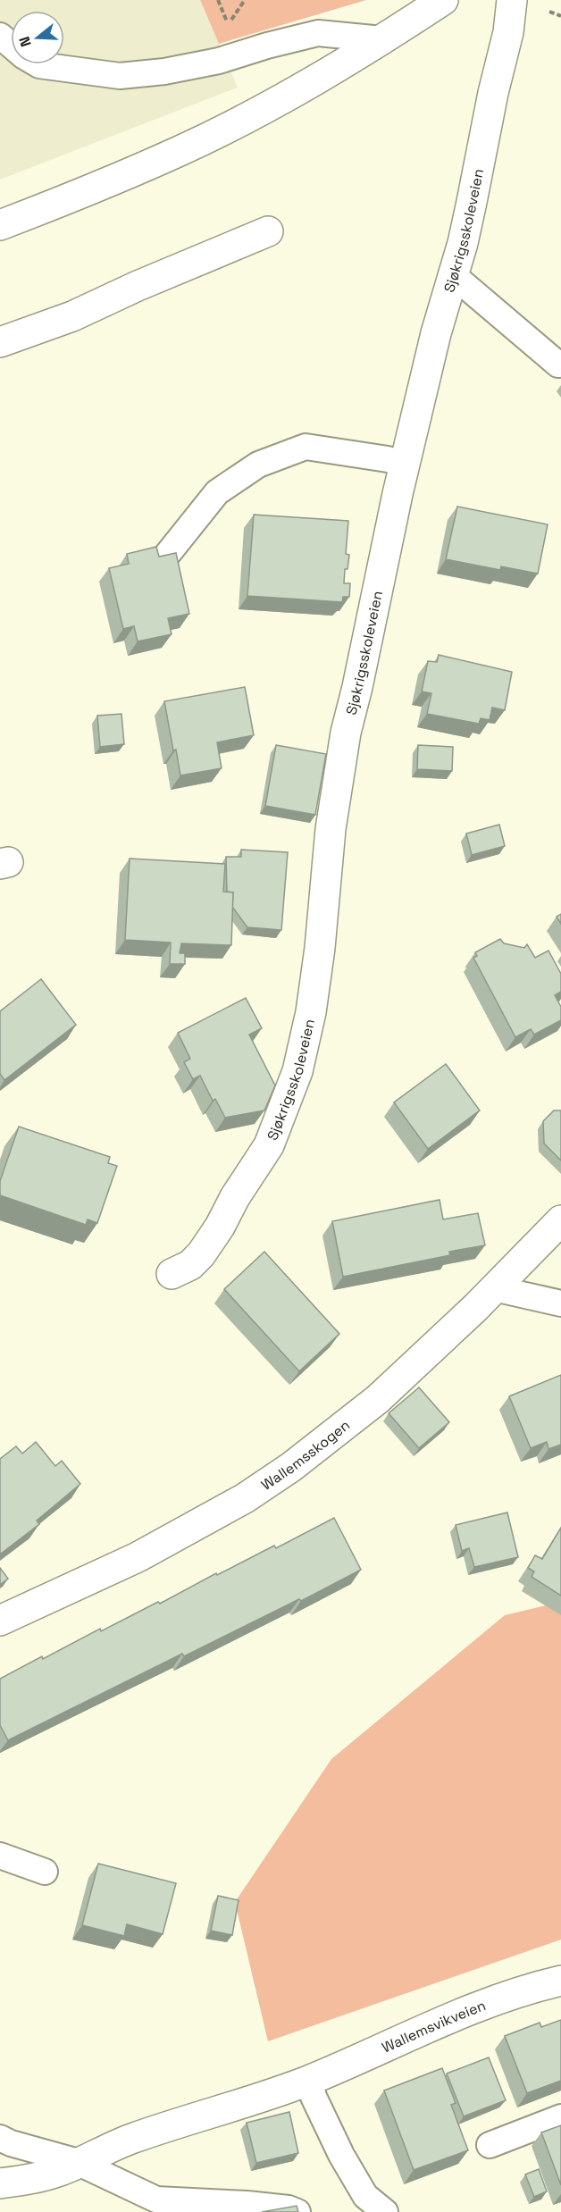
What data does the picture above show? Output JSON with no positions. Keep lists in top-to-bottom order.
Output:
{
  "streets": {
    "street": ["Sjøkrigsskoleveien", "Wallemsskogen", "Wallemsvikveien"]
  },
  "north": "left"
}
